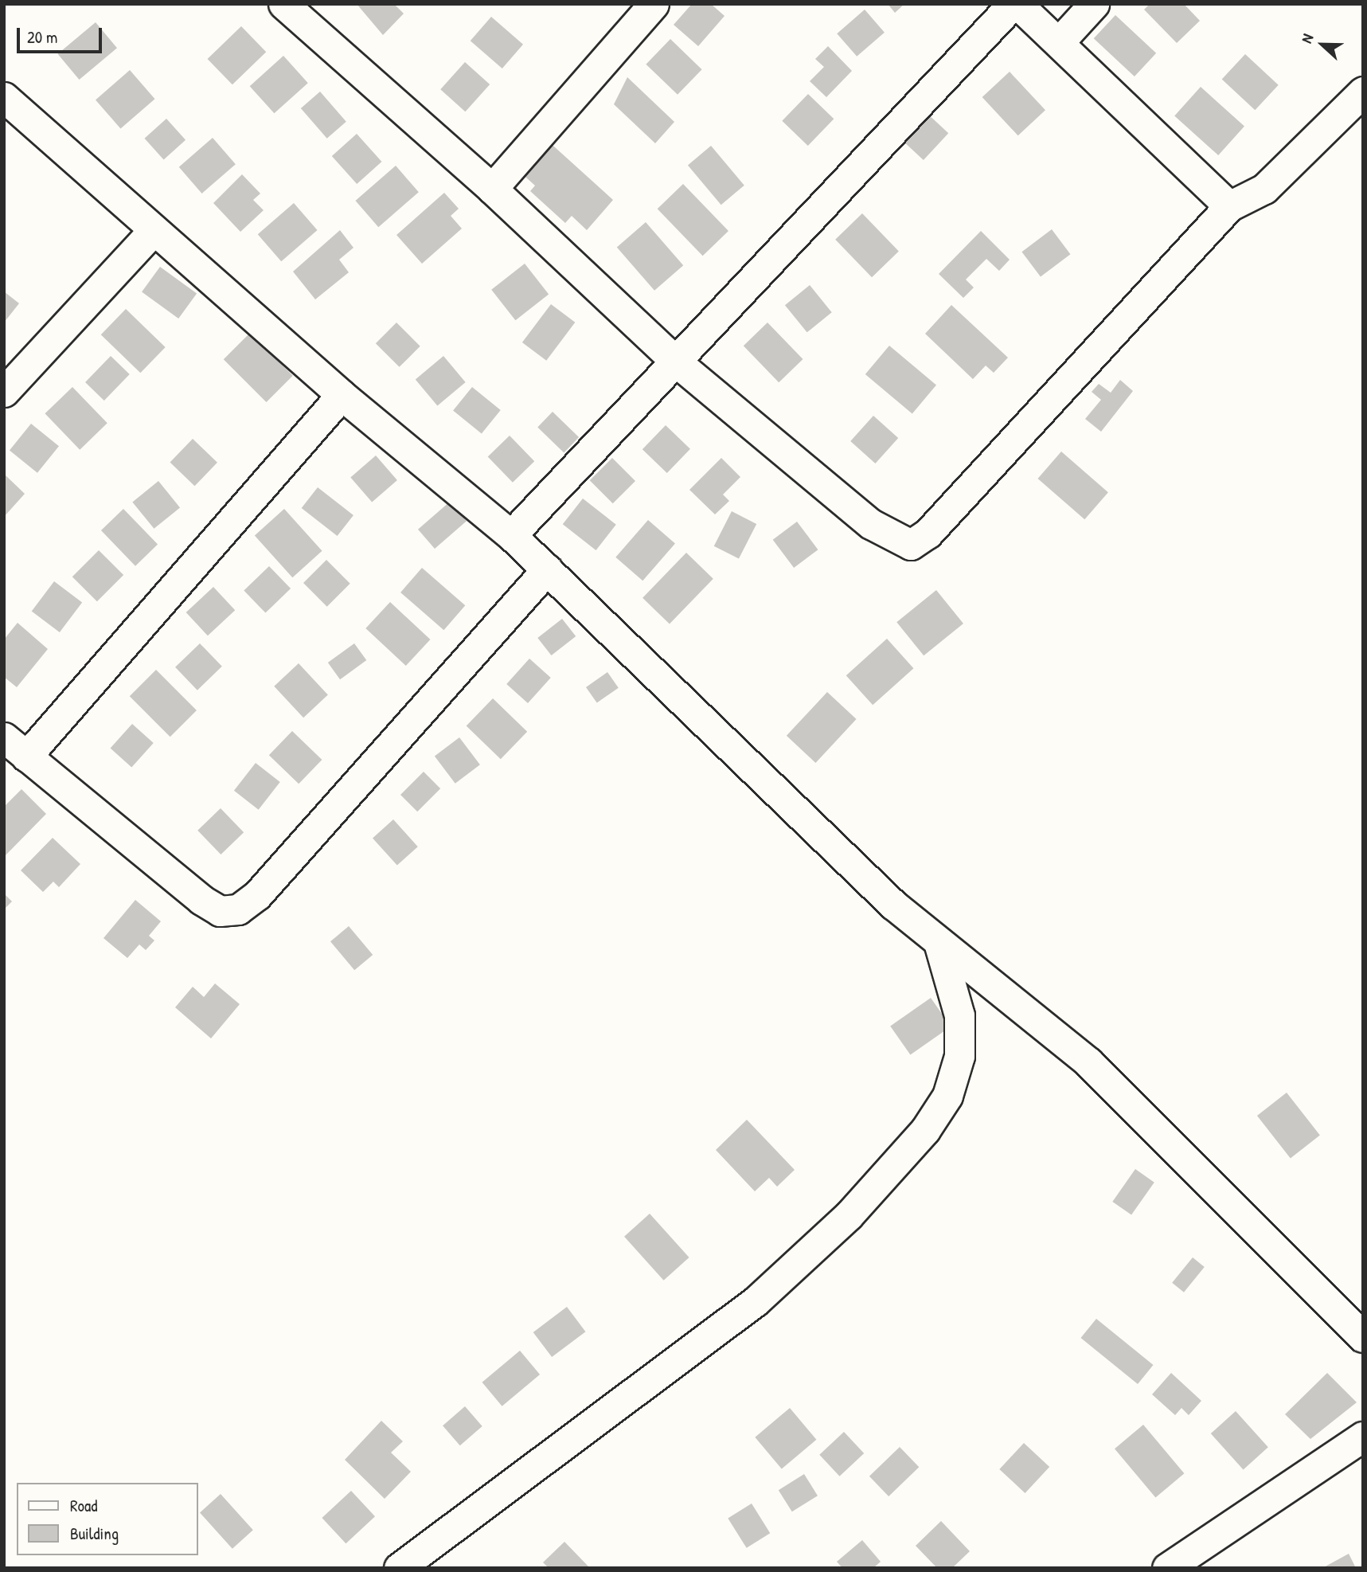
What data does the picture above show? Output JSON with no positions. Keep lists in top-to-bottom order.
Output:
{
  "legend": ["Road", "Building"],
  "scale_bar": "20 m",
  "north": "left"
}
